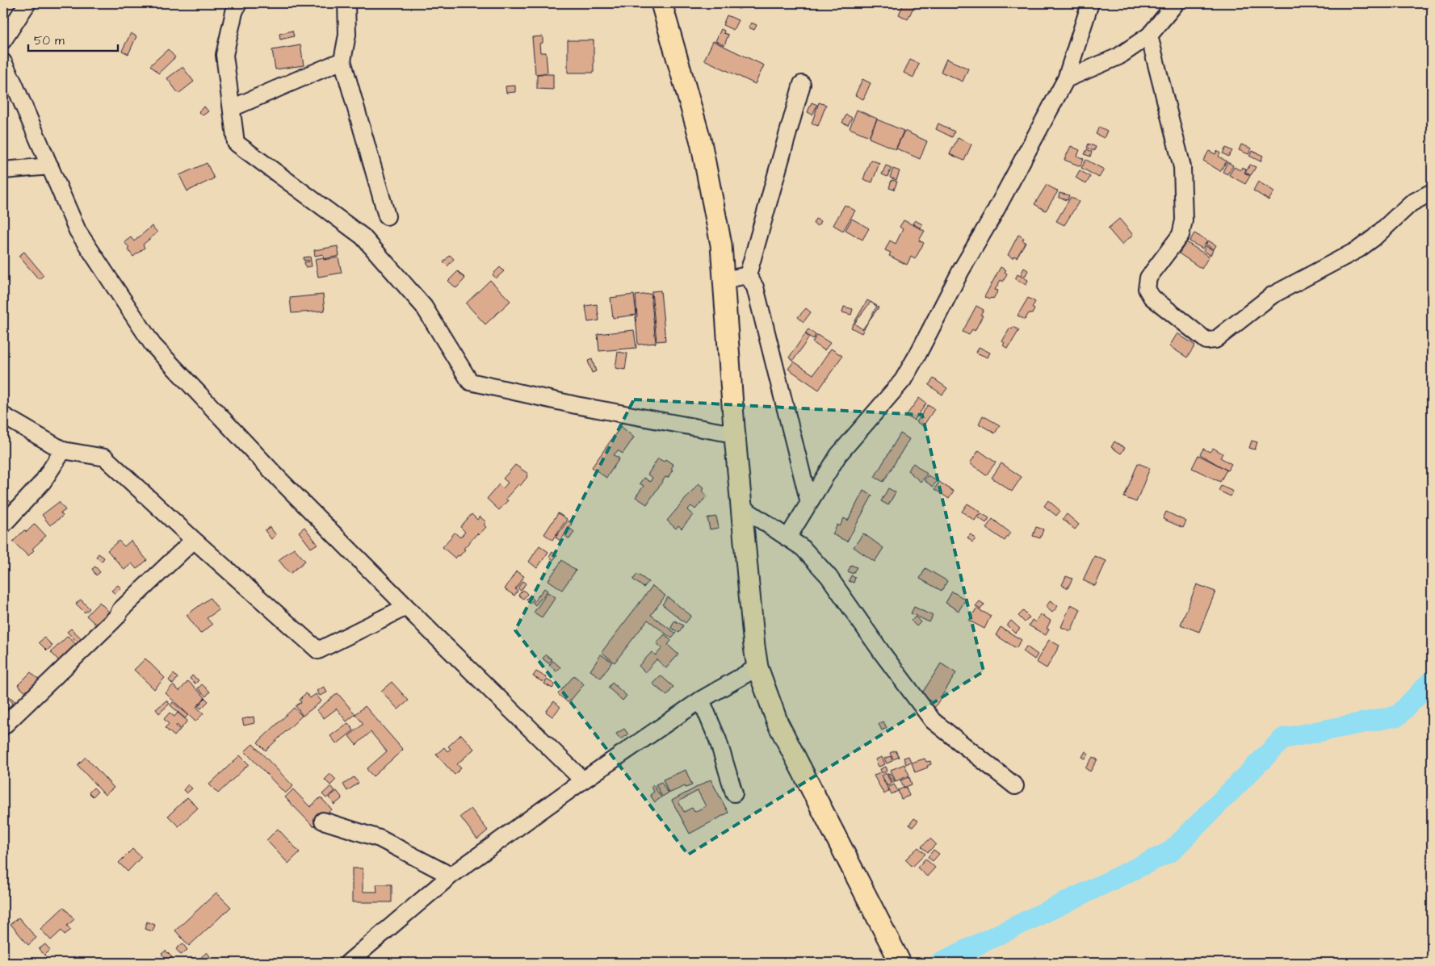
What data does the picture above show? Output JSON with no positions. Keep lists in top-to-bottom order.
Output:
{
  "scale_bar": "50 m"
}
